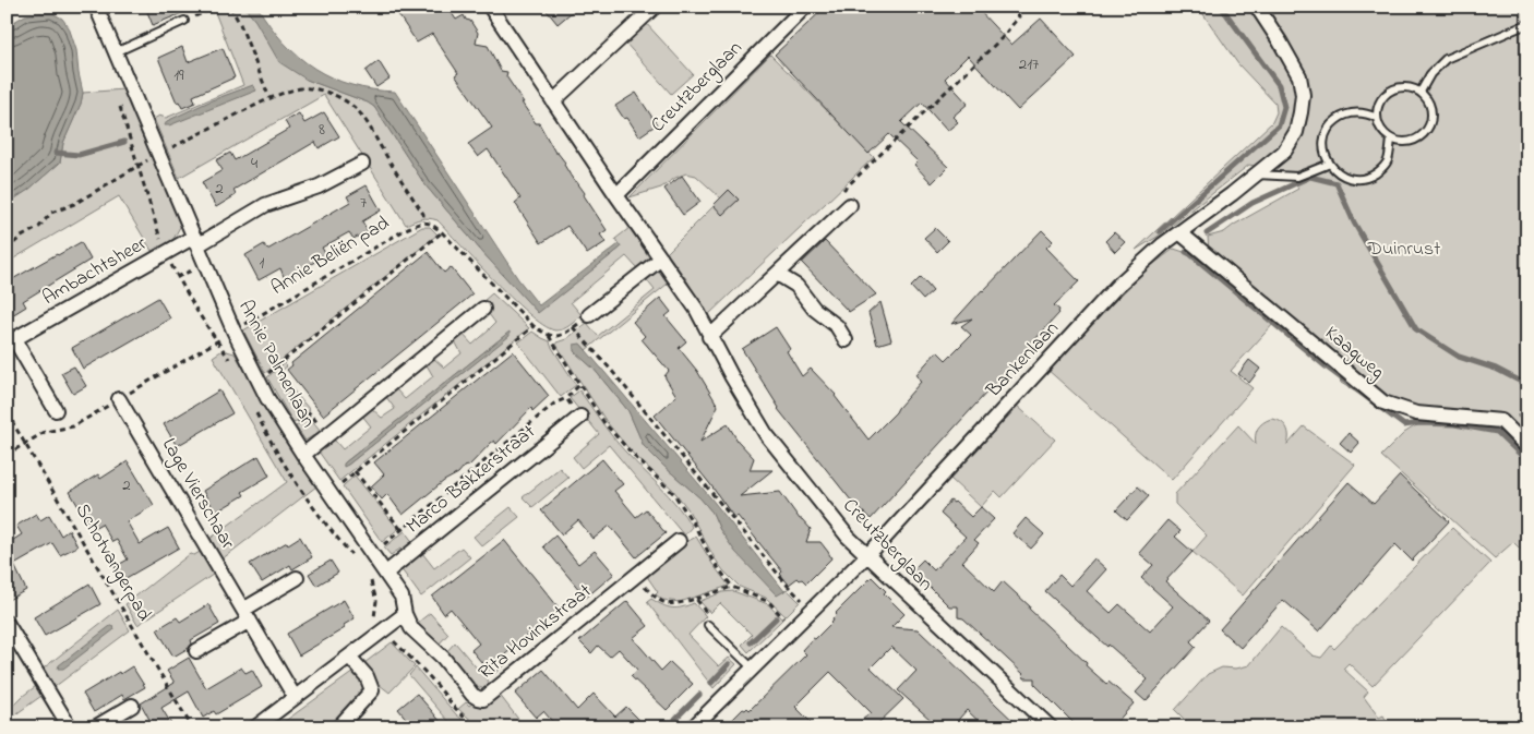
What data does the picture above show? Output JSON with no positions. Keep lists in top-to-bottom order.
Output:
{
  "streets": {
    "street": [
      "Creutzberglaan",
      "Ambachtsheer",
      "Kaagweg",
      "Bankenlaan",
      "Annie Palmenlaan",
      "Marco Bakkerstraat",
      "Lage Vierschaar",
      "Rita Hovinkstraat"
    ],
    "path": ["Annie Beliën pad", "Schotvangerpad"]
  },
  "crossings": [
    ["Creutzberglaan", "Bankenlaan"],
    ["Annie Beliën pad", "Annie Palmenlaan"],
    ["Annie Beliën pad", "Lage Vierschaar"],
    ["Annie Beliën pad", "Schotvangerpad"],
    ["Ambachtsheer", "Annie Palmenlaan"],
    ["Kaagweg", "Bankenlaan"],
    ["Annie Palmenlaan", "Marco Bakkerstraat"],
    ["Annie Palmenlaan", "Rita Hovinkstraat"]
  ],
  "parks": ["Duinrust"],
  "house_numbers": [
    "217",
    "19",
    "8",
    "4",
    "2",
    "7",
    "1",
    "2"
  ]
}
